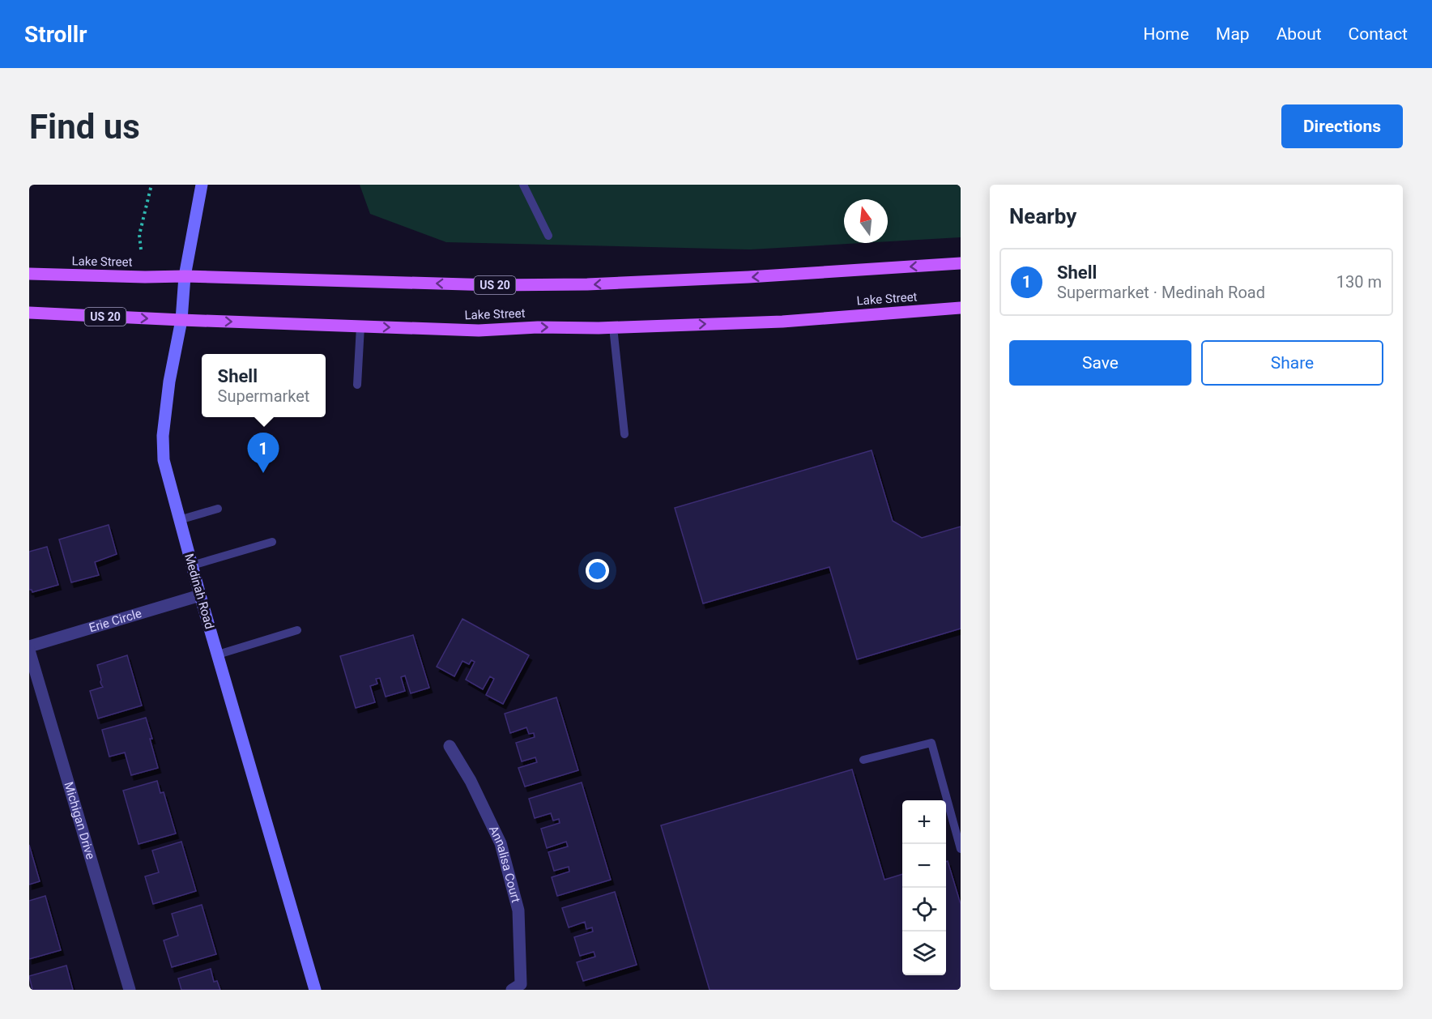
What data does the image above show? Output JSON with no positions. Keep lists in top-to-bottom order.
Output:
{
  "streets": {
    "main road": ["Lake Street", "US 20"],
    "street": [
      "Medinah Road",
      "Erie Circle",
      "Michigan Drive",
      "Annalisa Court"
    ]
  },
  "crossings": [
    ["Lake Street", "Medinah Road"],
    ["Medinah Road", "Erie Circle"]
  ],
  "north": "top",
  "page": {
    "header": "Strollr",
    "nav": [
      "Home",
      "Map",
      "About",
      "Contact"
    ],
    "buttons": [
      "Directions",
      ["Save", "Share"]
    ],
    "title": "Find us",
    "heading": "Nearby",
    "list": [
      {
        "mark": "1",
        "name": "Shell",
        "note": "Supermarket · Medinah Road",
        "value": "130 m"
      }
    ],
    "popup": ["Shell", "Supermarket"],
    "pins": "1",
    "map_buttons": ["+", "−"]
  }
}
